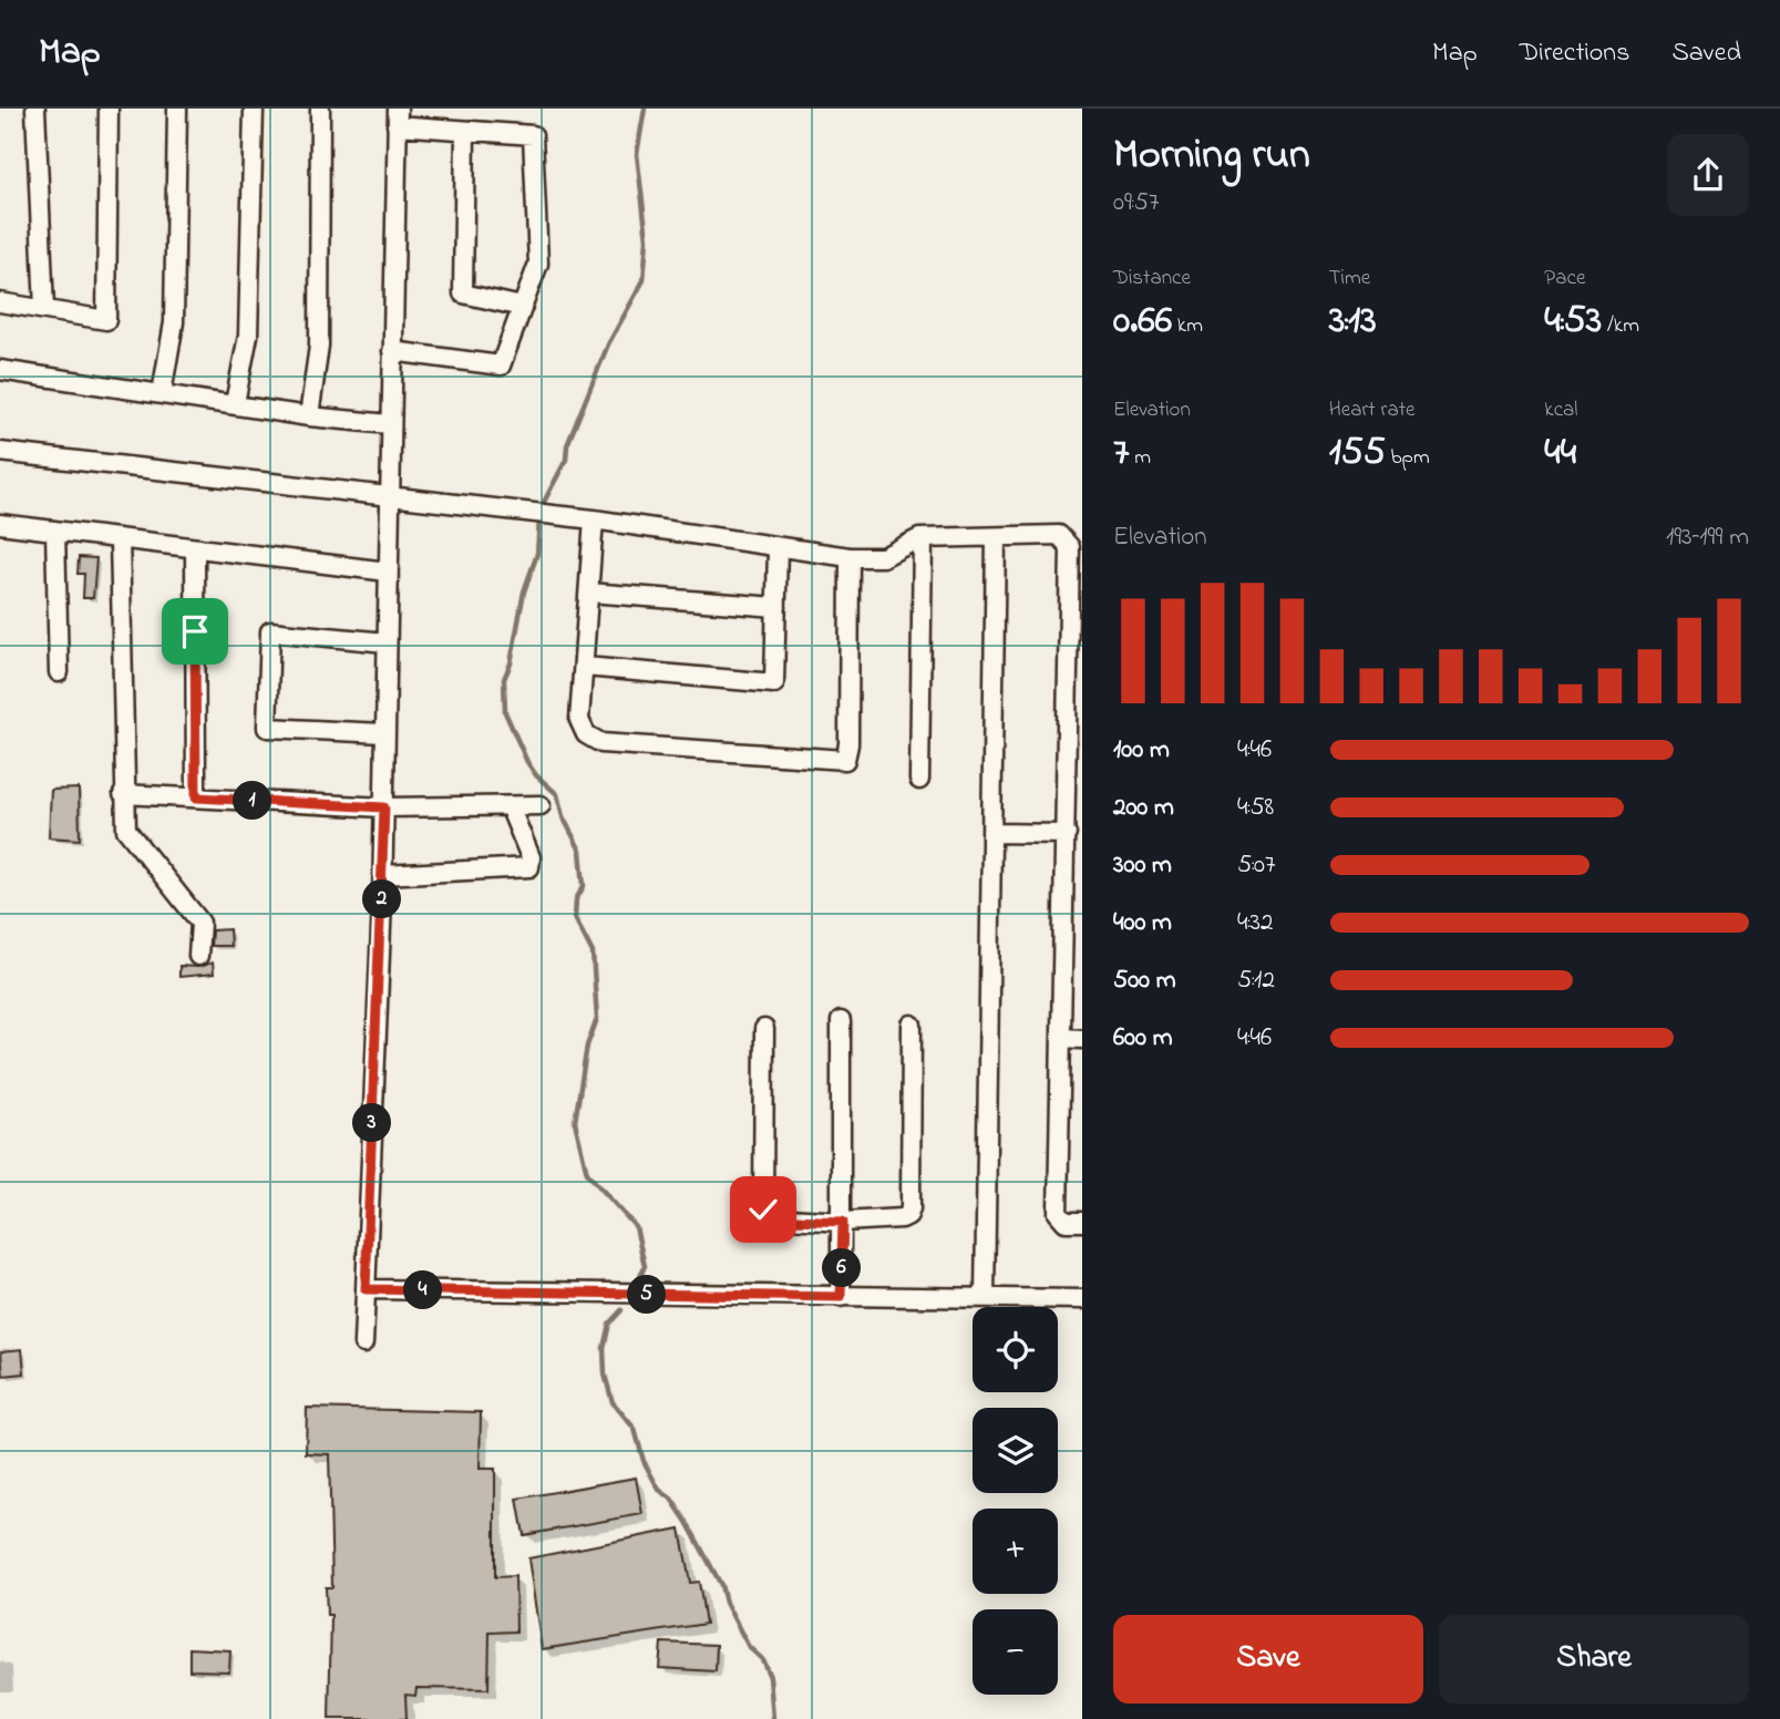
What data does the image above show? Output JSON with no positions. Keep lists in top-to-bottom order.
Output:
{
  "page": {
    "header": "Map",
    "nav": ["Map", "Directions", "Saved"],
    "heading": ["Morning run", "09:57"],
    "stats": [
      ["Distance", "0.66 km"],
      ["Time", "3:13"],
      ["Pace", "4:53 /km"],
      ["Elevation", "7 m"],
      ["Heart rate", "155 bpm"],
      ["kcal", "44"]
    ],
    "chart": ["Elevation", "193–199 m"],
    "list": [
      {
        "name": "100 m",
        "note": "4:46"
      },
      {
        "name": "200 m",
        "note": "4:58"
      },
      {
        "name": "300 m",
        "note": "5:07"
      },
      {
        "name": "400 m",
        "note": "4:32"
      },
      {
        "name": "500 m",
        "note": "5:12"
      },
      {
        "name": "600 m",
        "note": "4:46"
      }
    ],
    "pins": [
      "1",
      "2",
      "3",
      "6",
      "4",
      "5"
    ],
    "map_buttons": ["+", "−"],
    "buttons": ["Save", "Share"]
  }
}
